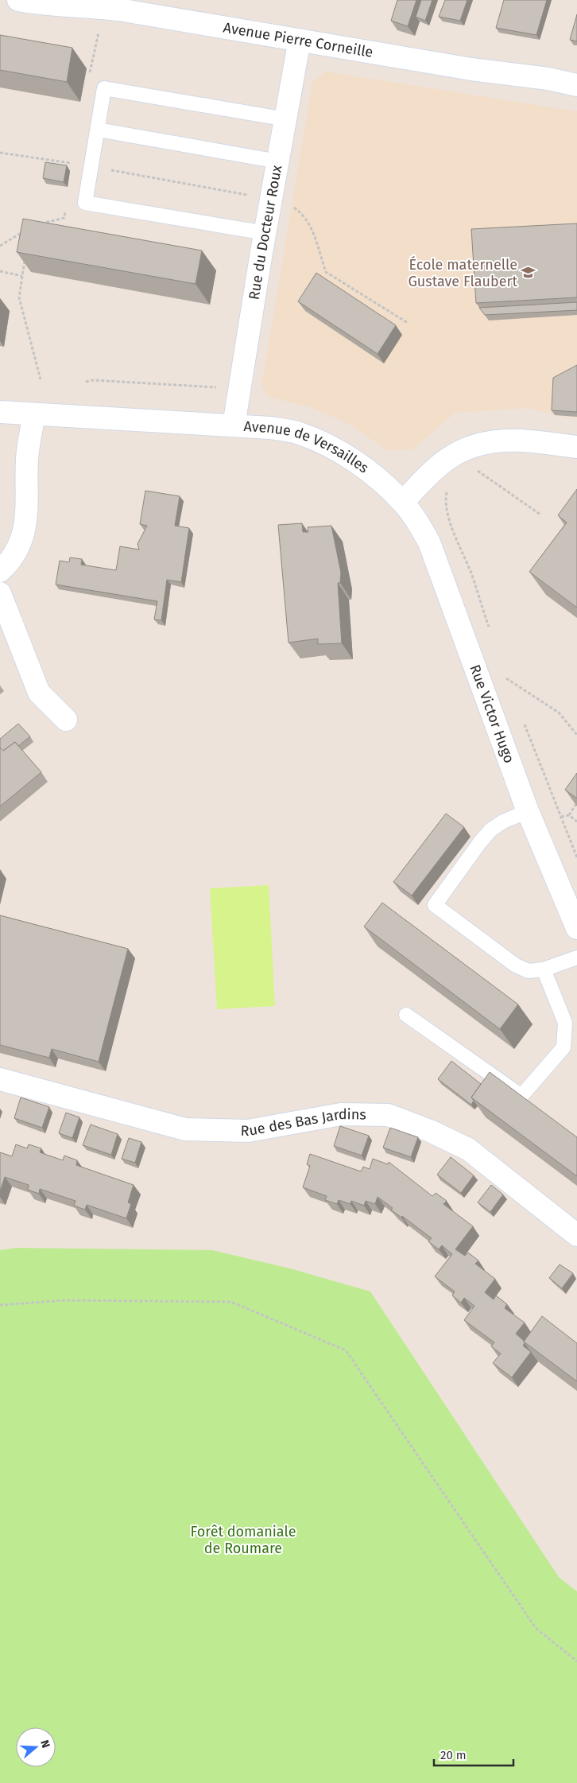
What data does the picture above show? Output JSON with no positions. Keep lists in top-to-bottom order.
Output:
{
  "streets": {
    "street": [
      "Avenue Pierre Corneille",
      "Rue du Docteur Roux",
      "Avenue de Versailles",
      "Rue Victor Hugo",
      "Rue des Bas Jardins"
    ]
  },
  "crossings": [
    ["Avenue Pierre Corneille", "Rue du Docteur Roux"],
    ["Rue du Docteur Roux", "Avenue de Versailles"],
    ["Avenue de Versailles", "Rue Victor Hugo"]
  ],
  "parks": ["Forêt domaniale de Roumare"],
  "places": {
    "school or university": ["École maternelle Gustave Flaubert"]
  },
  "scale_bar": "20 m",
  "north": "right"
}
